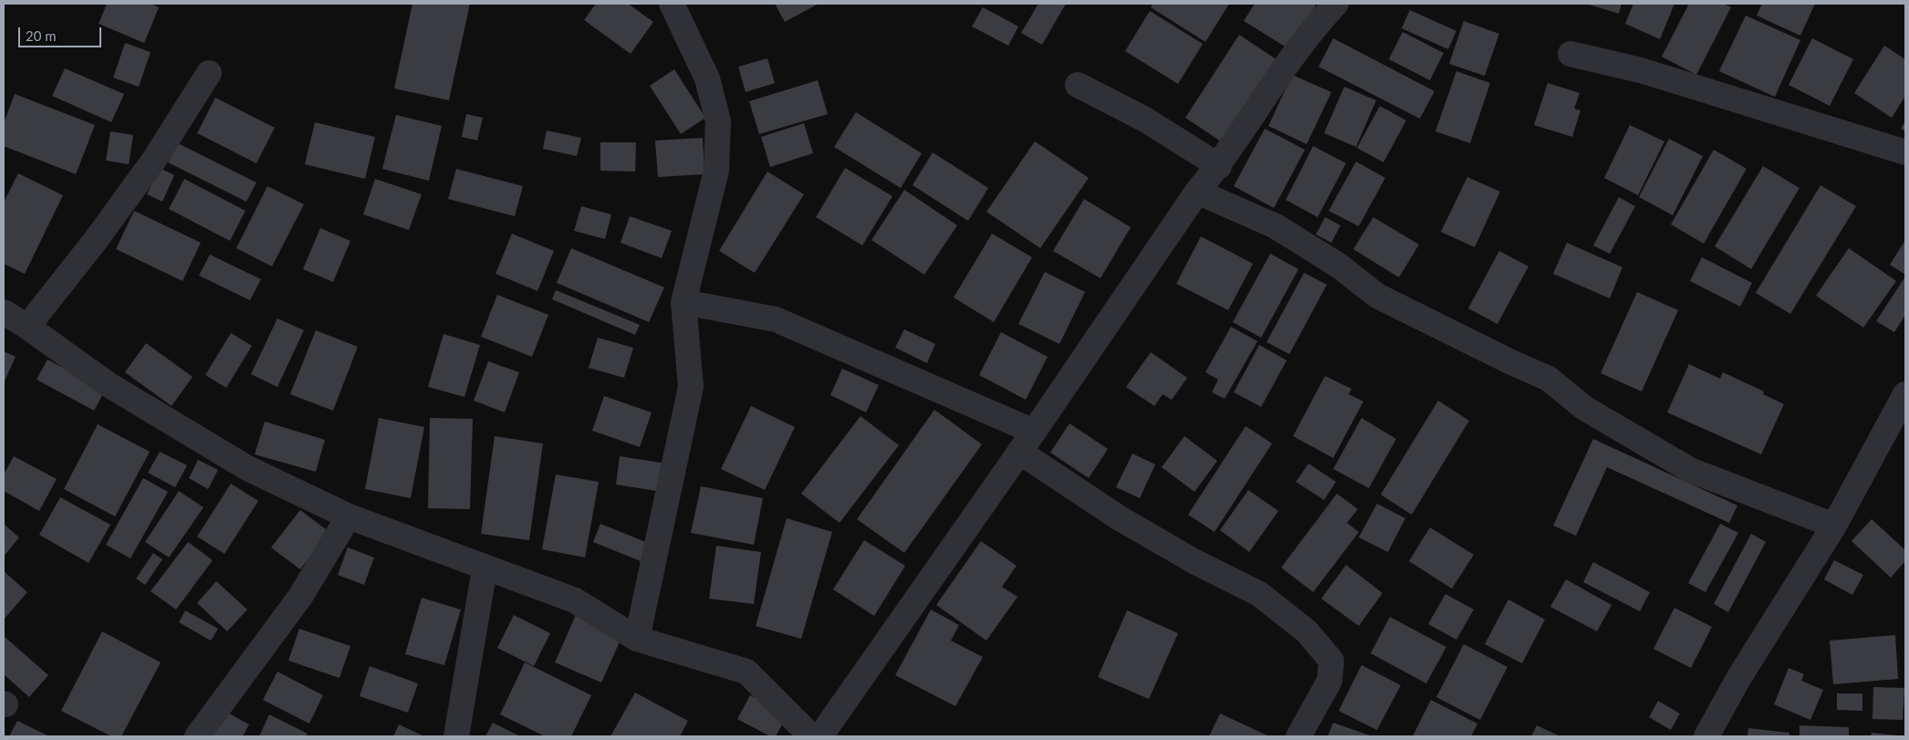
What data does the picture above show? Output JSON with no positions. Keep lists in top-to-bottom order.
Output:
{
  "scale_bar": "20 m"
}
